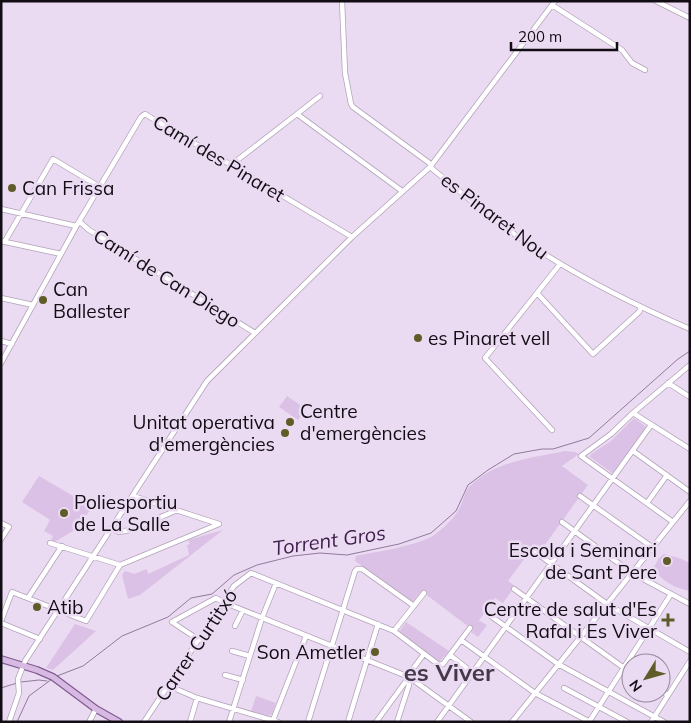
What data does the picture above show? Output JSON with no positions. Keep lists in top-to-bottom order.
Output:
{
  "streets": {
    "street": [
      "Camí des Pinaret",
      "es Pinaret Nou",
      "Camí de Can Diego",
      "Carrer Curtitxó"
    ]
  },
  "crossings": [
    ["Camí des Pinaret", "Camí de Can Diego"]
  ],
  "districts": ["es Viver"],
  "water": ["Torrent Gros"],
  "places": {
    "other": [
      "Can Frissa",
      "Can Ballester",
      "es Pinaret vell",
      "Centre d'emergències",
      "Unitat operativa d'emergències",
      "Poliesportiu de La Salle",
      "Escola i Seminari de Sant Pere",
      "Atib",
      "Son Ametler"
    ],
    "health": ["Centre de salut d'Es Rafal i Es Viver"]
  },
  "scale_bar": "200 m",
  "north": "bottom left"
}
